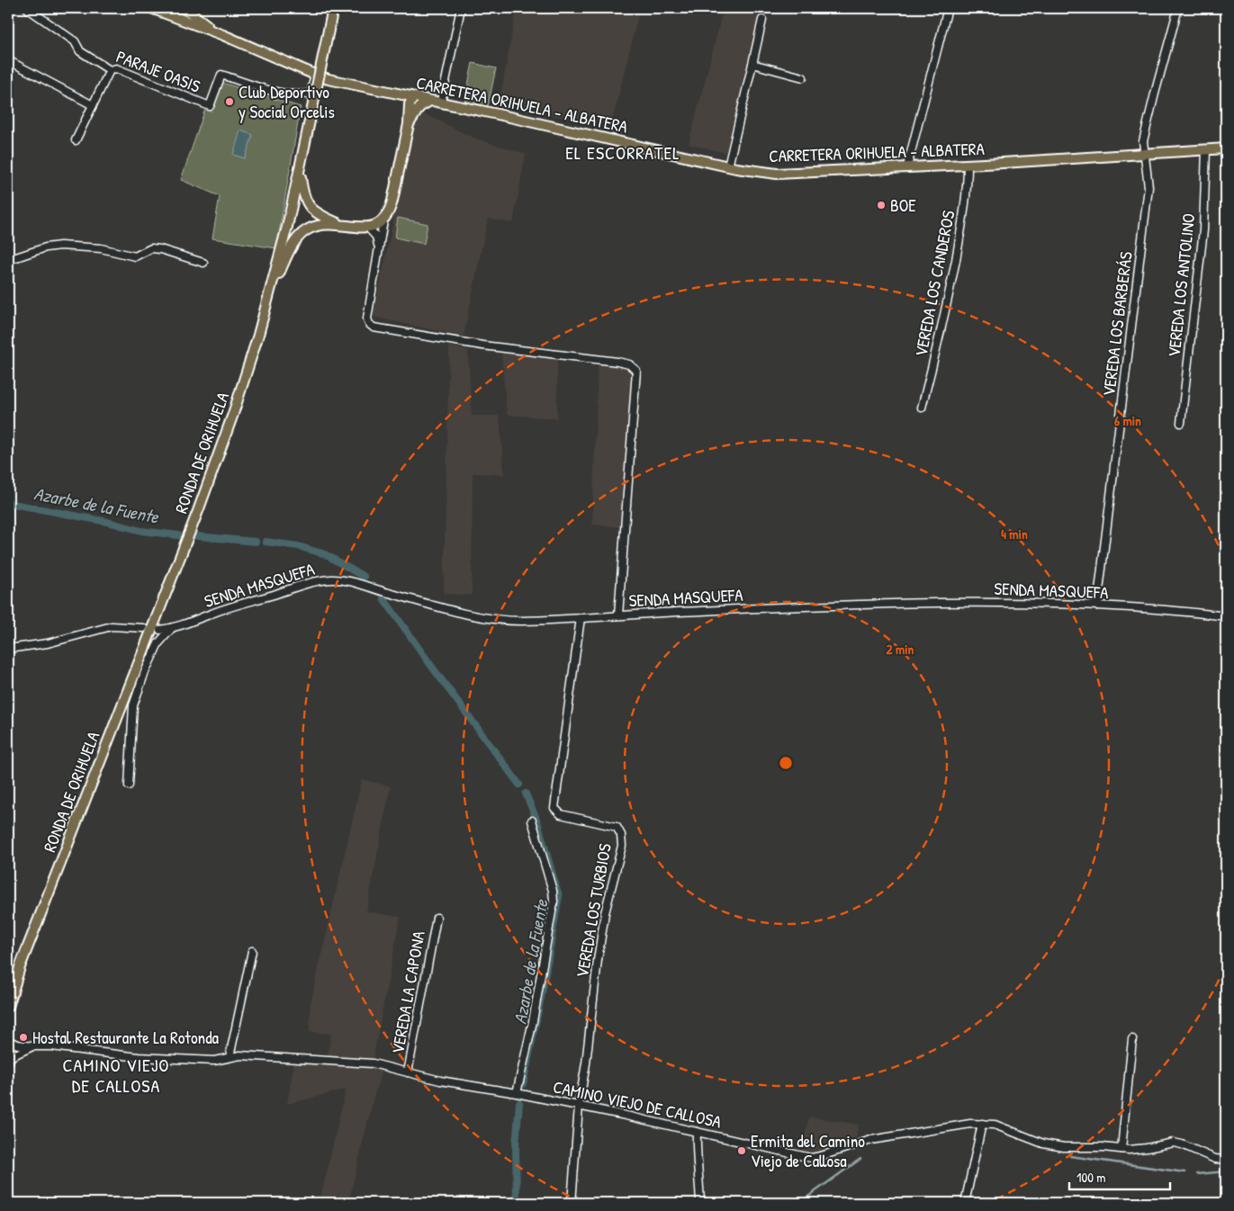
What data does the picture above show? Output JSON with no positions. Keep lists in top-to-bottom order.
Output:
{
  "streets": {
    "main road": ["CARRETERA ORIHUELA - ALBATERA", "RONDA DE ORIHUELA"],
    "street": [
      "PARAJE OASIS",
      "VEREDA LOS CANDEROS",
      "VEREDA LOS ANTOLINO",
      "VEREDA LOS BARBERÁS",
      "SENDA MASQUEFA",
      "VEREDA LOS TURBIOS",
      "VEREDA LA CAPONA",
      "CAMINO VIEJO DE CALLOSA"
    ]
  },
  "crossings": [
    ["PARAJE OASIS", "CARRETERA ORIHUELA - ALBATERA"],
    ["CARRETERA ORIHUELA - ALBATERA", "VEREDA LOS CANDEROS"],
    ["CARRETERA ORIHUELA - ALBATERA", "VEREDA LOS ANTOLINO"],
    ["CARRETERA ORIHUELA - ALBATERA", "VEREDA LOS BARBERÁS"],
    ["VEREDA LOS BARBERÁS", "SENDA MASQUEFA"],
    ["SENDA MASQUEFA", "VEREDA LOS TURBIOS"],
    ["VEREDA LOS TURBIOS", "CAMINO VIEJO DE CALLOSA"],
    ["VEREDA LA CAPONA", "CAMINO VIEJO DE CALLOSA"]
  ],
  "districts": ["EL ESCORRATEL", "CAMINO VIEJO DE CALLOSA"],
  "water": ["Azarbe de la Fuente"],
  "places": [
    "Club Deportivo y Social Orcelis",
    "BOE",
    "Hostal Restaurante La Rotonda",
    "Ermita del Camino Viejo de Callosa"
  ],
  "scale_bar": "100 m",
  "rings": ["6 min", "4 min", "2 min"]
}
